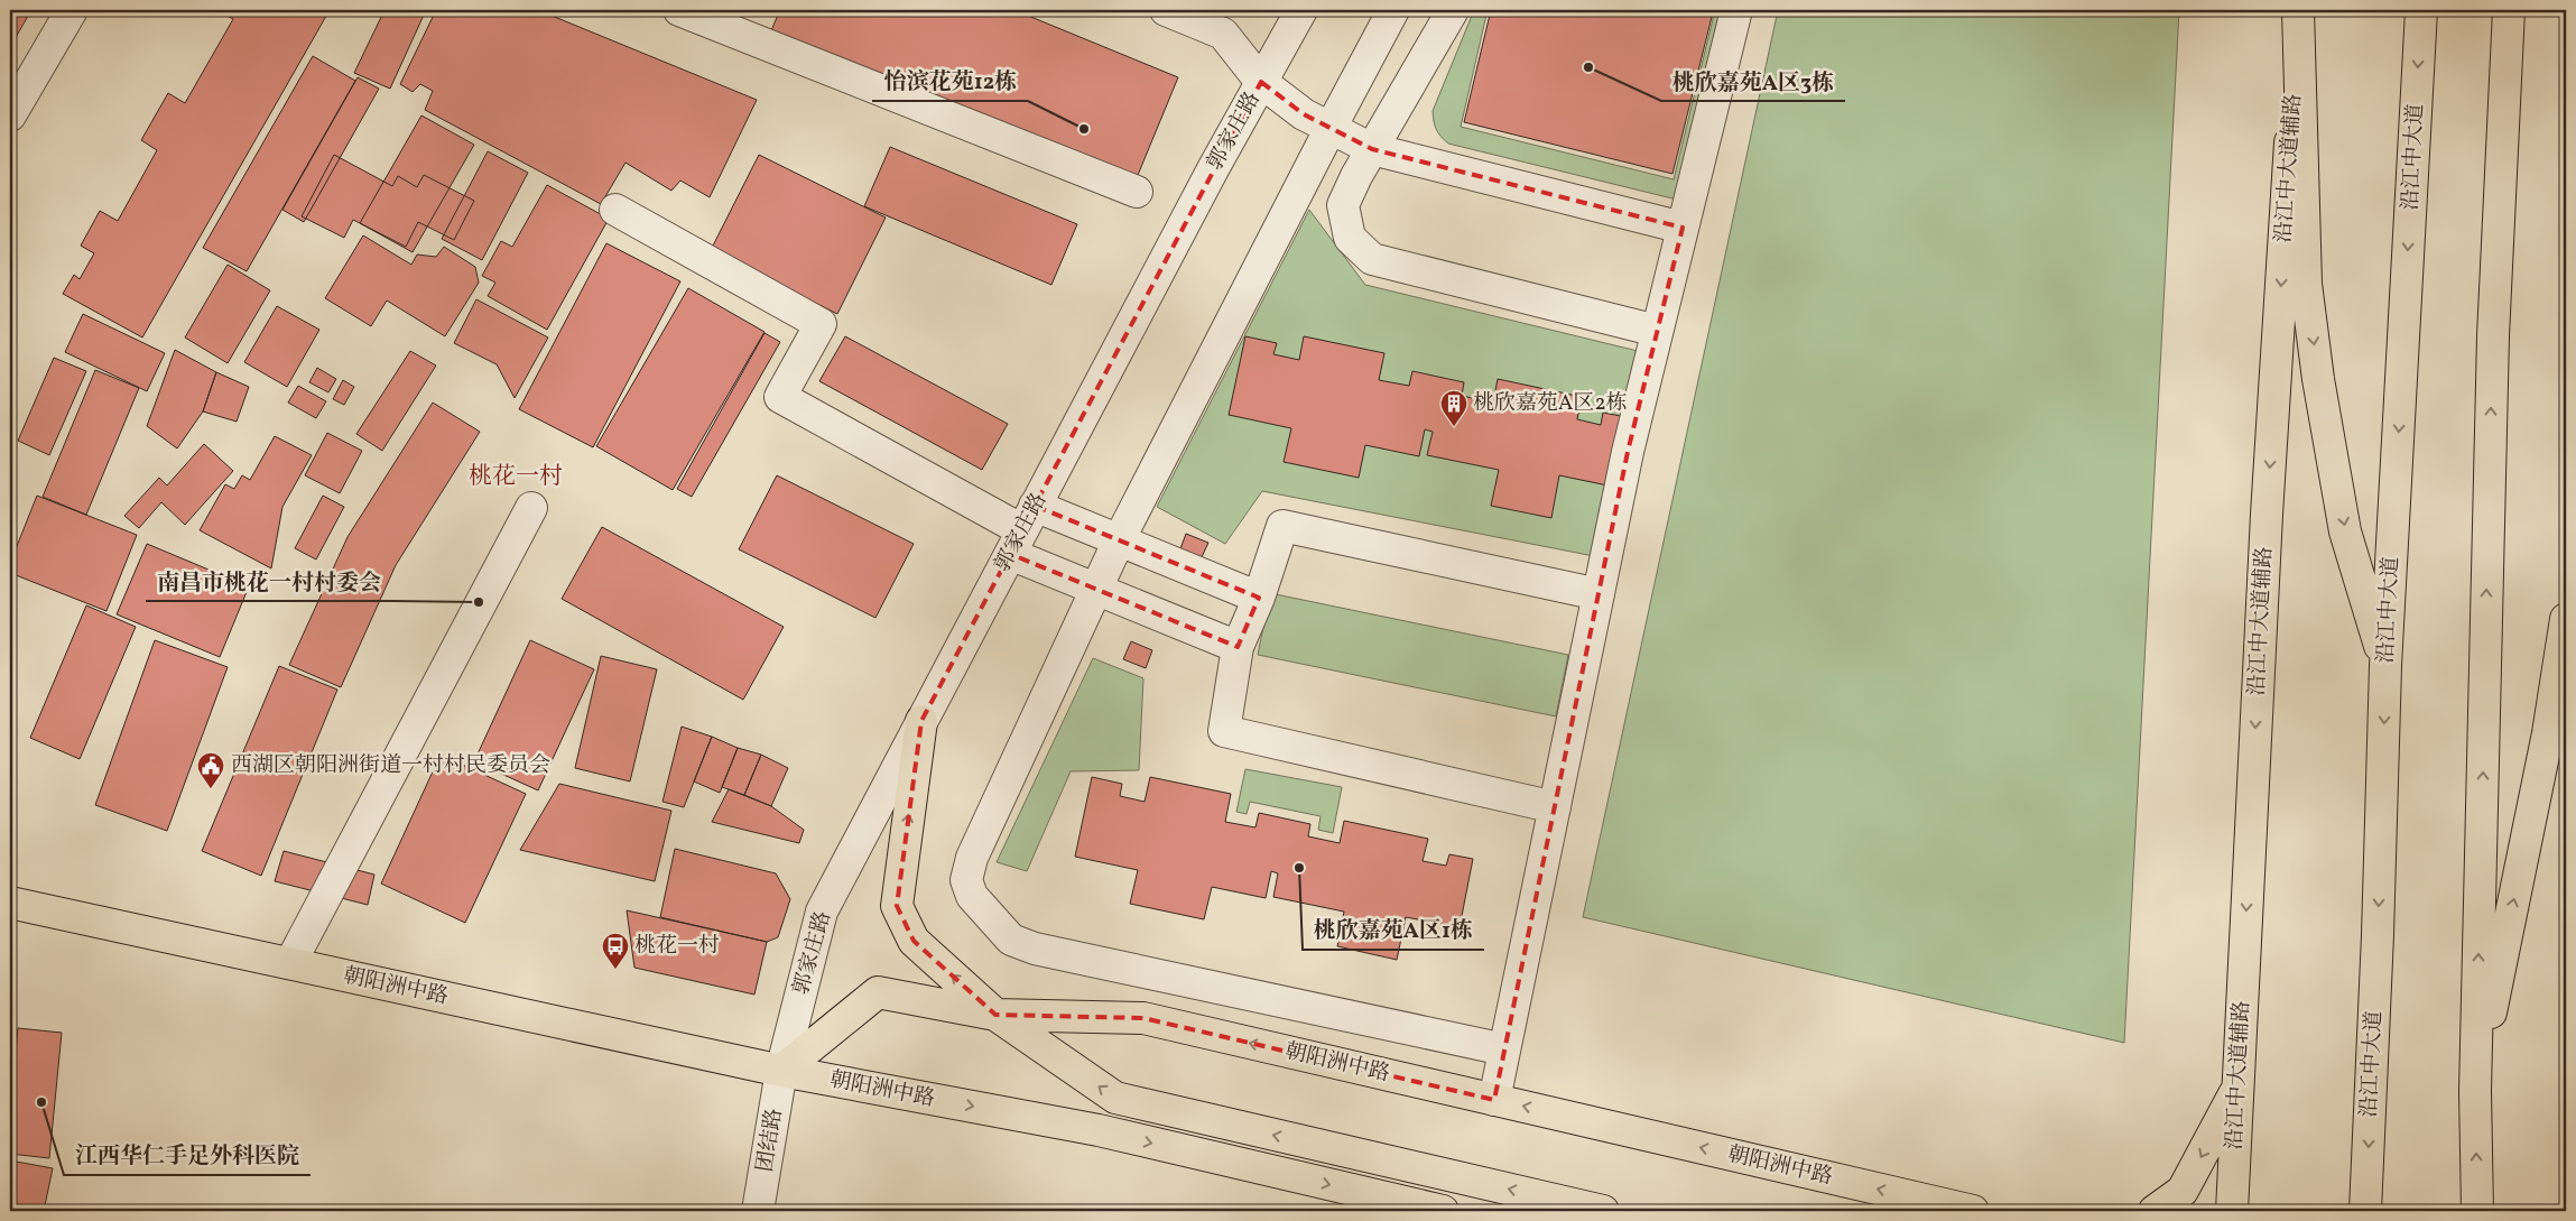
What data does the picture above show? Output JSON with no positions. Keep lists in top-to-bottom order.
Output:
{
  "streets": {
    "main road": ["沿江中大道", "沿江中大道辅路", "朝阳洲中路"],
    "street": ["郭家庄路", "团结路"]
  },
  "crossings": [
    ["郭家庄路", "朝阳洲中路"],
    ["郭家庄路", "团结路"],
    ["朝阳洲中路", "团结路"]
  ],
  "districts": ["桃花一村"],
  "places": {
    "other": [
      "桃欣嘉苑A区3栋",
      "怡滨花苑12栋",
      "南昌市桃花一村村委会",
      "桃欣嘉苑A区1栋",
      "江西华仁手足外科医院"
    ],
    "building": ["桃欣嘉苑A区2栋"],
    "public building": ["西湖区朝阳洲街道一村村民委员会"],
    "bus stop": ["桃花一村"]
  }
}
